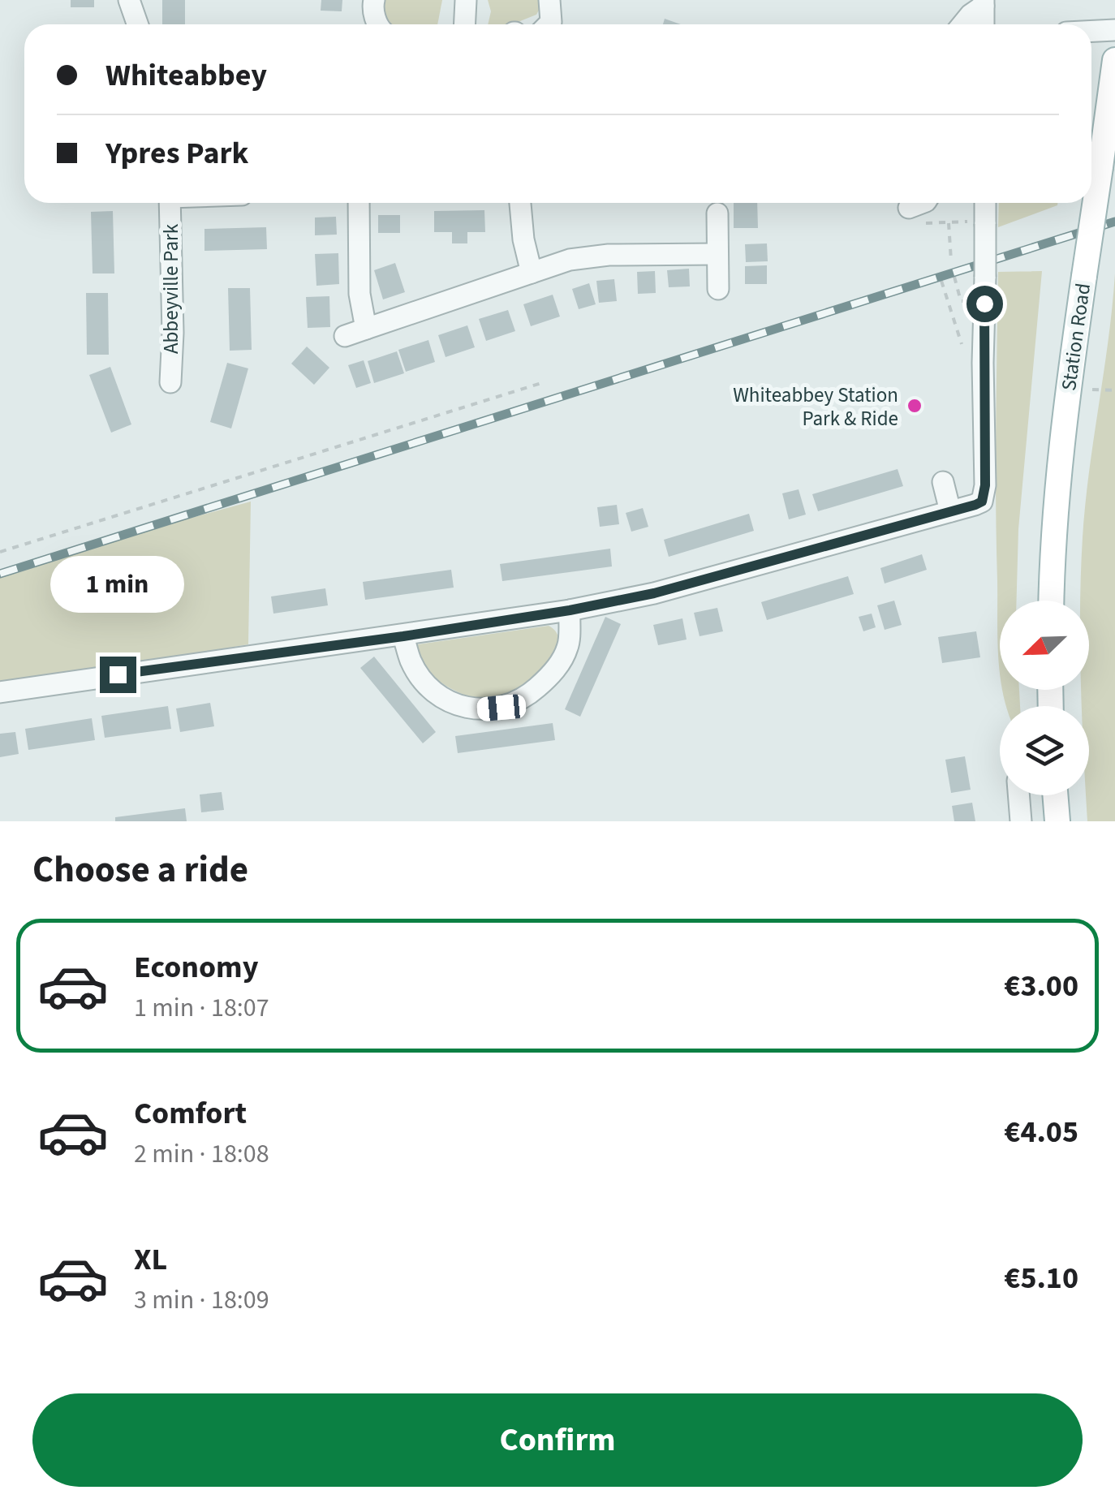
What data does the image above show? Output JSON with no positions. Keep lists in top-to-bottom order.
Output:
{
  "streets": {
    "main road": ["Station Road"],
    "street": ["Abbeyville Park"]
  },
  "places": ["Whiteabbey Station Park & Ride"],
  "north": "bottom left",
  "page": {
    "banner": ["Whiteabbey", "Ypres Park"],
    "bubble": "1 min",
    "heading": "Choose a ride",
    "list": [
      {
        "name": "Economy",
        "note": "1 min · 18:07",
        "value": "€3.00"
      },
      {
        "name": "Comfort",
        "note": "2 min · 18:08",
        "value": "€4.05"
      },
      {
        "name": "XL",
        "note": "3 min · 18:09",
        "value": "€5.10"
      }
    ],
    "buttons": "Confirm"
  }
}
